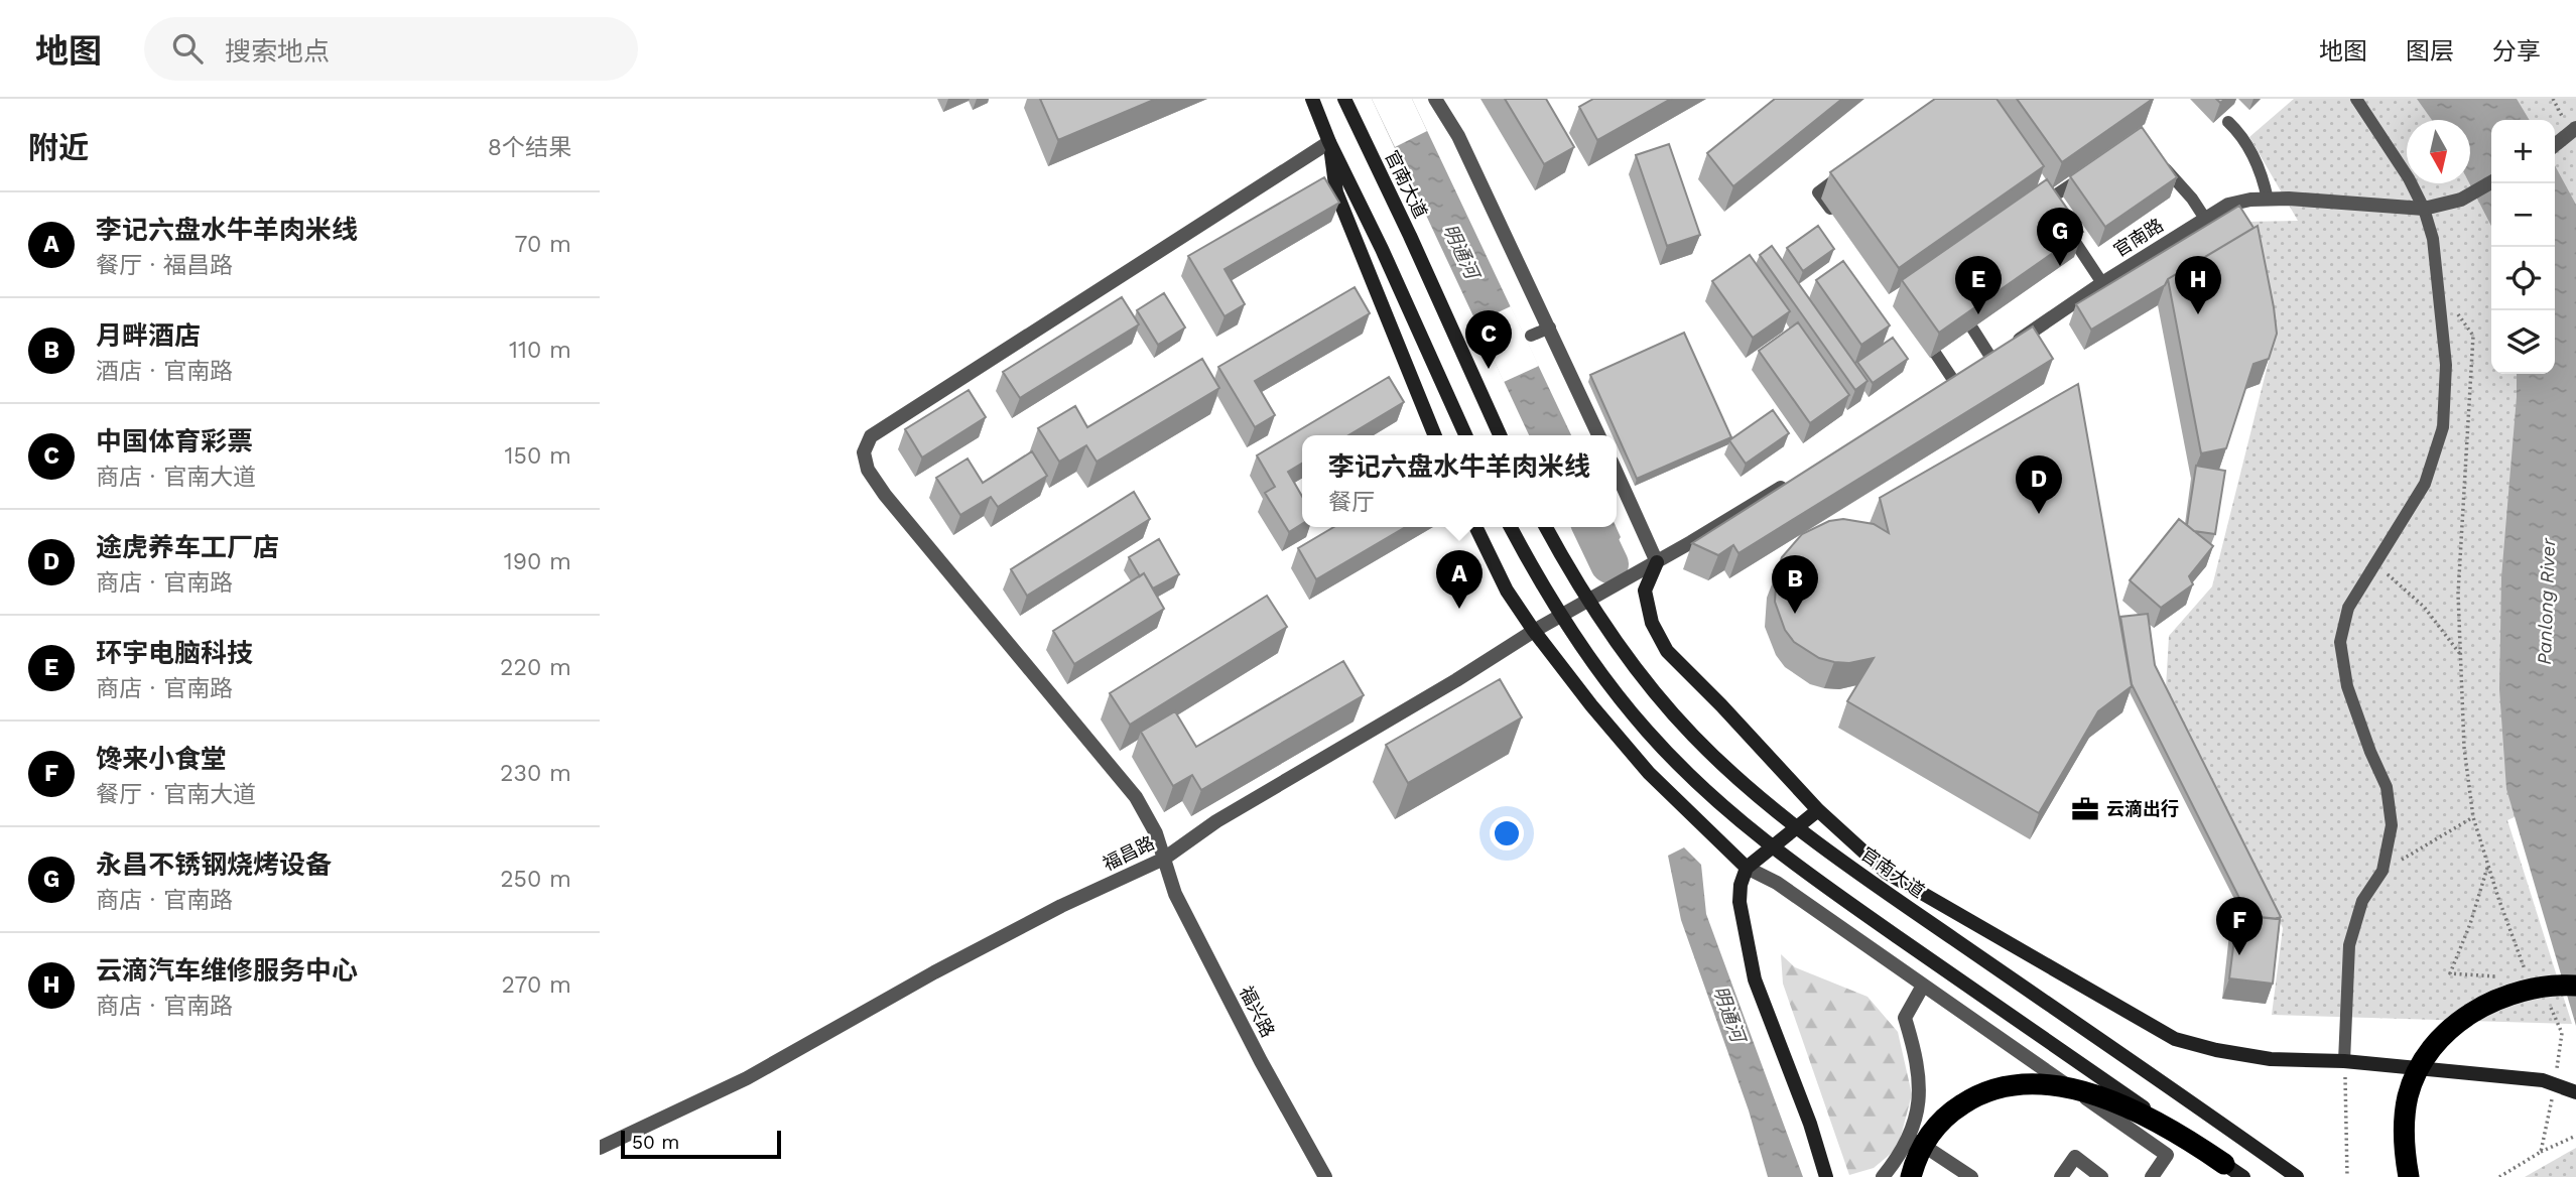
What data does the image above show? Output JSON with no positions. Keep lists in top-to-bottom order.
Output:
{
  "streets": {
    "main road": ["官南大道"],
    "street": ["官南路", "福昌路", "福兴路"]
  },
  "crossings": [
    ["福昌路", "福兴路"]
  ],
  "water": ["明通河", "Panlong River"],
  "places": {
    "office": ["云滴出行"]
  },
  "scale_bar": "50 m",
  "north": "bottom",
  "page": {
    "header": "地图",
    "search": "搜索地点",
    "nav": ["地图", "图层", "分享"],
    "heading": ["附近", "8个结果"],
    "map_buttons": ["+", "−"],
    "list": [
      {
        "mark": "A",
        "name": "李记六盘水牛羊肉米线",
        "note": "餐厅 · 福昌路",
        "value": "70 m"
      },
      {
        "mark": "B",
        "name": "月畔酒店",
        "note": "酒店 · 官南路",
        "value": "110 m"
      },
      {
        "mark": "C",
        "name": "中国体育彩票",
        "note": "商店 · 官南大道",
        "value": "150 m"
      },
      {
        "mark": "D",
        "name": "途虎养车工厂店",
        "note": "商店 · 官南路",
        "value": "190 m"
      },
      {
        "mark": "E",
        "name": "环宇电脑科技",
        "note": "商店 · 官南路",
        "value": "220 m"
      },
      {
        "mark": "F",
        "name": "馋来小食堂",
        "note": "餐厅 · 官南大道",
        "value": "230 m"
      },
      {
        "mark": "G",
        "name": "永昌不锈钢烧烤设备",
        "note": "商店 · 官南路",
        "value": "250 m"
      },
      {
        "mark": "H",
        "name": "云滴汽车维修服务中心",
        "note": "商店 · 官南路",
        "value": "270 m"
      }
    ],
    "pins": [
      "G",
      "E",
      "H",
      "C",
      "D",
      "A",
      "B",
      "F"
    ],
    "popup": ["李记六盘水牛羊肉米线", "餐厅"],
    "scale": "50 m"
  }
}
